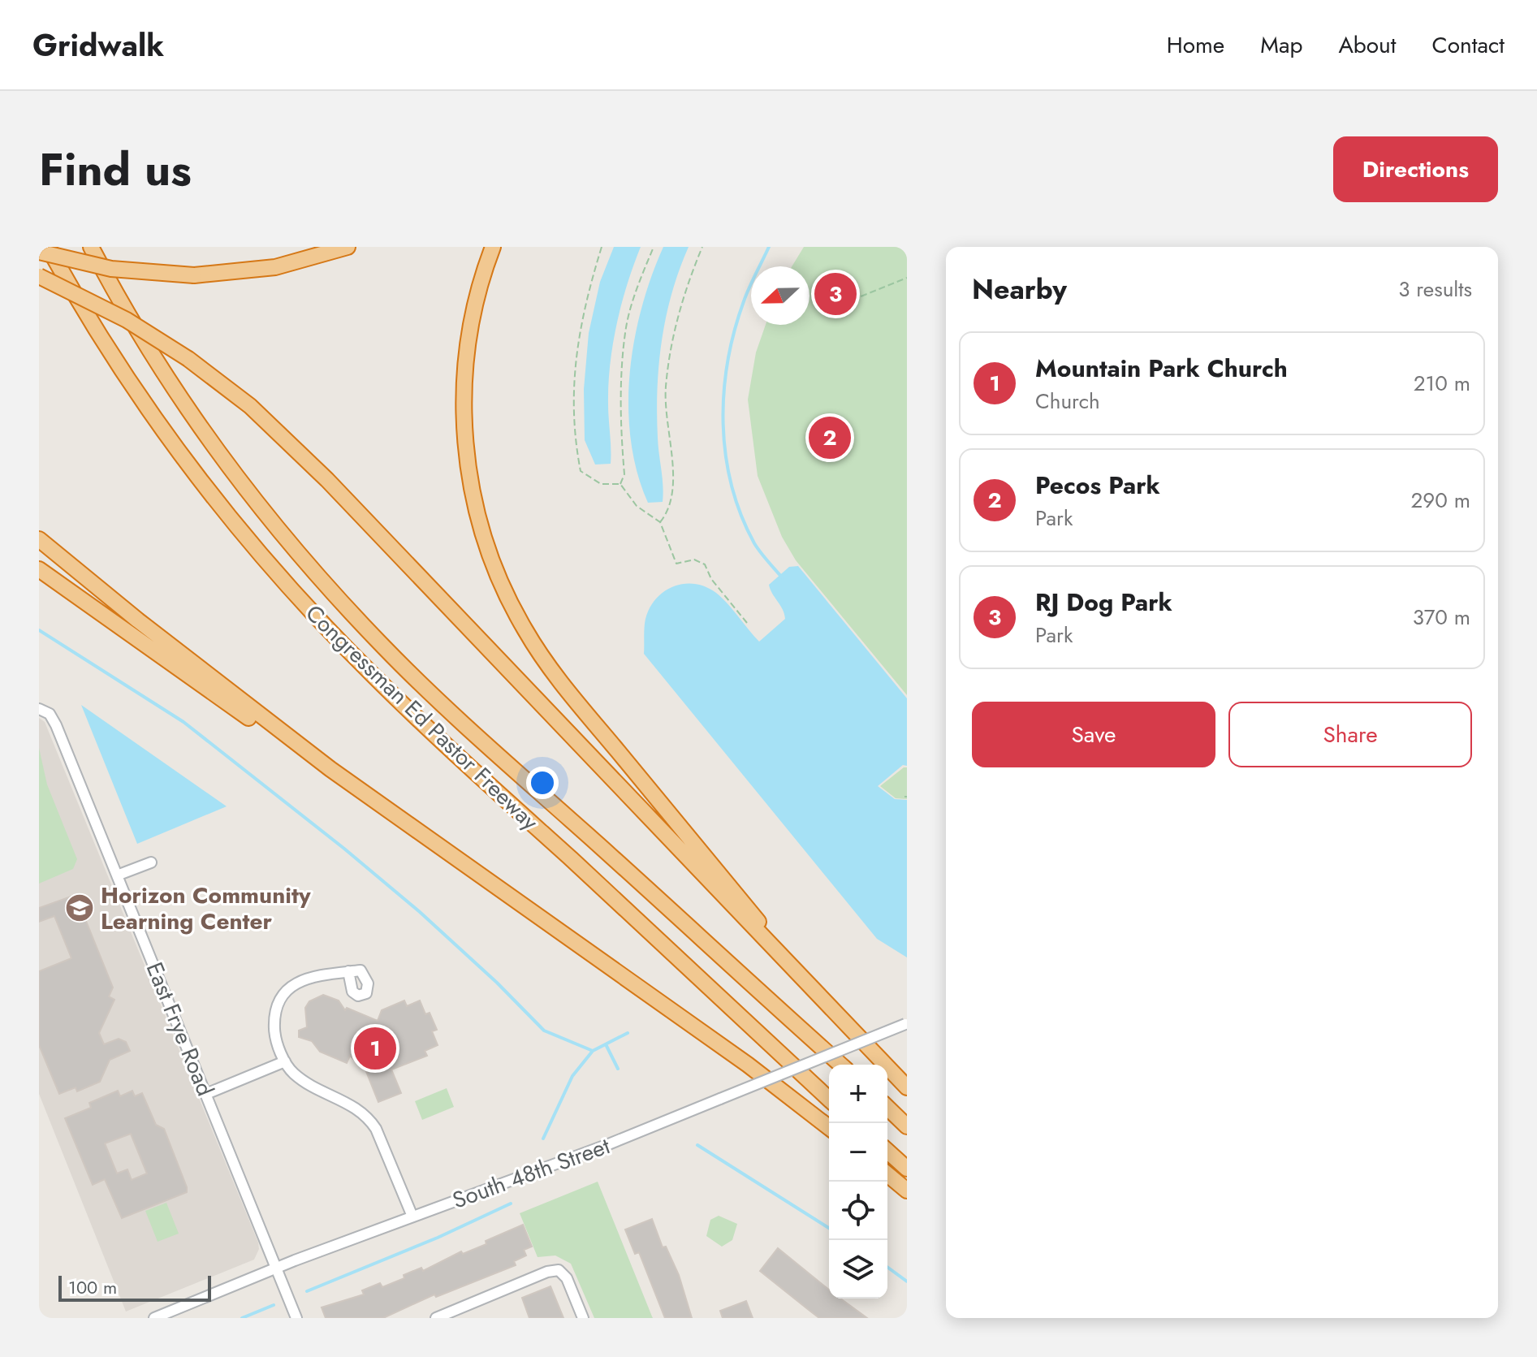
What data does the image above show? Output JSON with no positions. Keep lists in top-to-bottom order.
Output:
{
  "streets": {
    "highway": ["Congressman Ed Pastor Freeway"],
    "street": ["East Frye Road", "South 48th Street"]
  },
  "crossings": [
    ["East Frye Road", "South 48th Street"]
  ],
  "places": {
    "school or university": ["Horizon Community Learning Center"]
  },
  "scale_bar": "100 m",
  "north": "left",
  "page": {
    "header": "Gridwalk",
    "nav": [
      "Home",
      "Map",
      "About",
      "Contact"
    ],
    "title": "Find us",
    "buttons": [
      "Directions",
      ["Save", "Share"]
    ],
    "heading": ["Nearby", "3 results"],
    "pins": ["3", "2", "1"],
    "list": [
      {
        "mark": "1",
        "name": "Mountain Park Church",
        "note": "Church",
        "value": "210 m"
      },
      {
        "mark": "2",
        "name": "Pecos Park",
        "note": "Park",
        "value": "290 m"
      },
      {
        "mark": "3",
        "name": "RJ Dog Park",
        "note": "Park",
        "value": "370 m"
      }
    ],
    "map_buttons": ["+", "−"],
    "scale": "100 m"
  }
}
